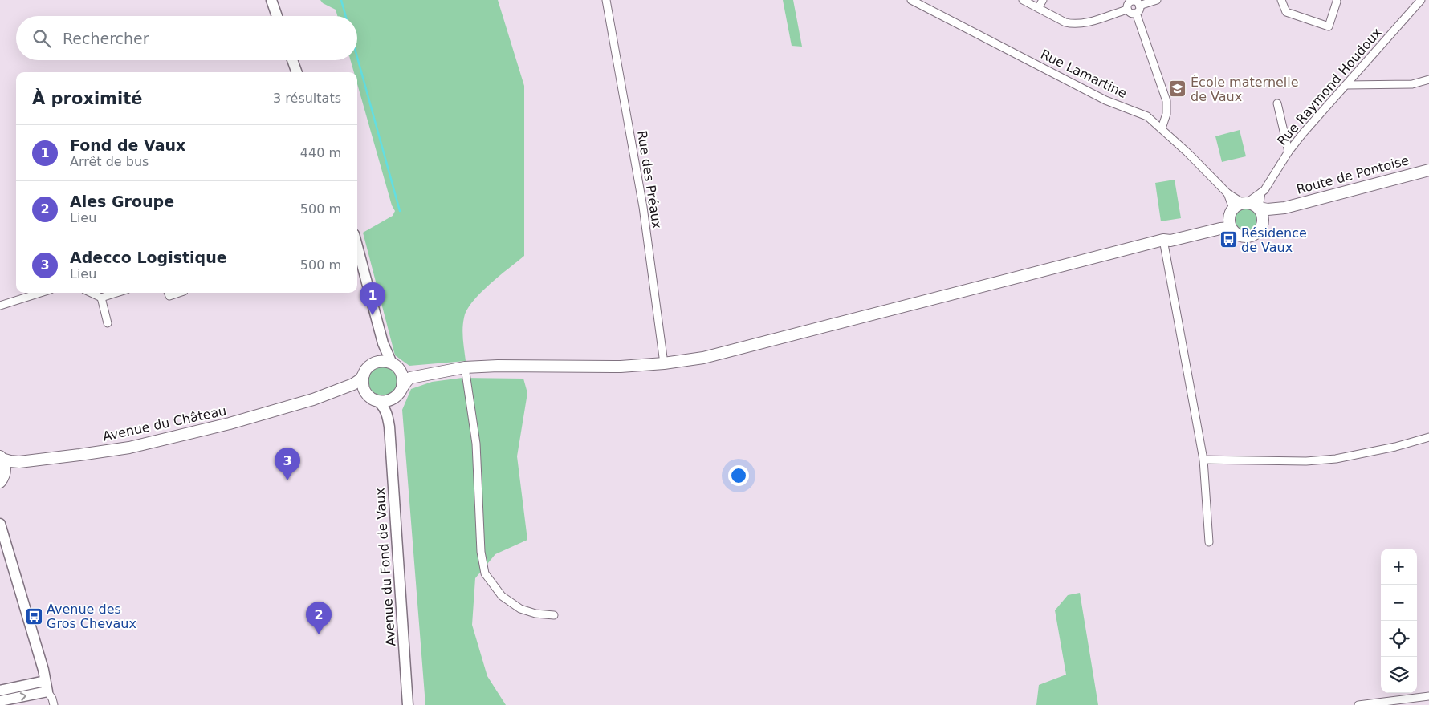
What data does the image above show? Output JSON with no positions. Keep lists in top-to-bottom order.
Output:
{
  "streets": {
    "main road": ["Route de Pontoise", "Avenue du Château"],
    "street": [
      "Rue Lamartine",
      "Rue Raymond Houdoux",
      "Rue des Préaux",
      "Avenue du Fond de Vaux"
    ]
  },
  "crossings": [
    ["Rue Lamartine", "Rue Raymond Houdoux"],
    ["Rue Lamartine", "Route de Pontoise"],
    ["Rue Raymond Houdoux", "Route de Pontoise"],
    ["Avenue du Château", "Avenue du Fond de Vaux"]
  ],
  "places": {
    "school or university": ["École maternelle de Vaux"],
    "bus stop": ["Résidence de Vaux", "Avenue des Gros Chevaux"]
  },
  "page": {
    "search": "Rechercher",
    "heading": ["À proximité", "3 résultats"],
    "list": [
      {
        "mark": "1",
        "name": "Fond de Vaux",
        "note": "Arrêt de bus",
        "value": "440 m"
      },
      {
        "mark": "2",
        "name": "Ales Groupe",
        "note": "Lieu",
        "value": "500 m"
      },
      {
        "mark": "3",
        "name": "Adecco Logistique",
        "note": "Lieu",
        "value": "500 m"
      }
    ],
    "pins": ["1", "3", "2"],
    "map_buttons": ["+", "−"]
  }
}
